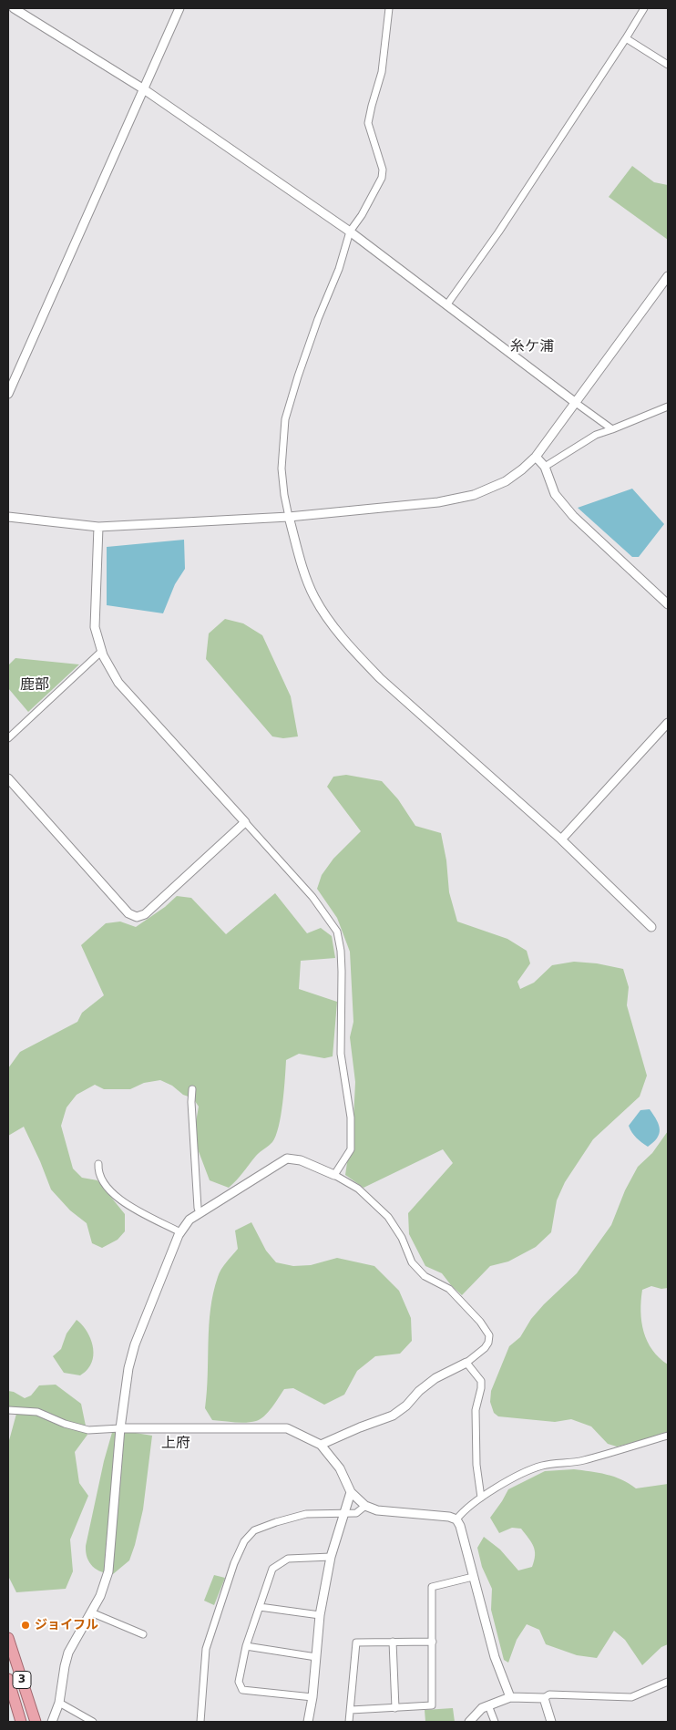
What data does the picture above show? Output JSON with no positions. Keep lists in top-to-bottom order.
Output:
{
  "streets": {
    "highway": ["3"]
  },
  "districts": ["糸ケ浦", "鹿部", "上府"],
  "places": ["ジョイフル"]
}
